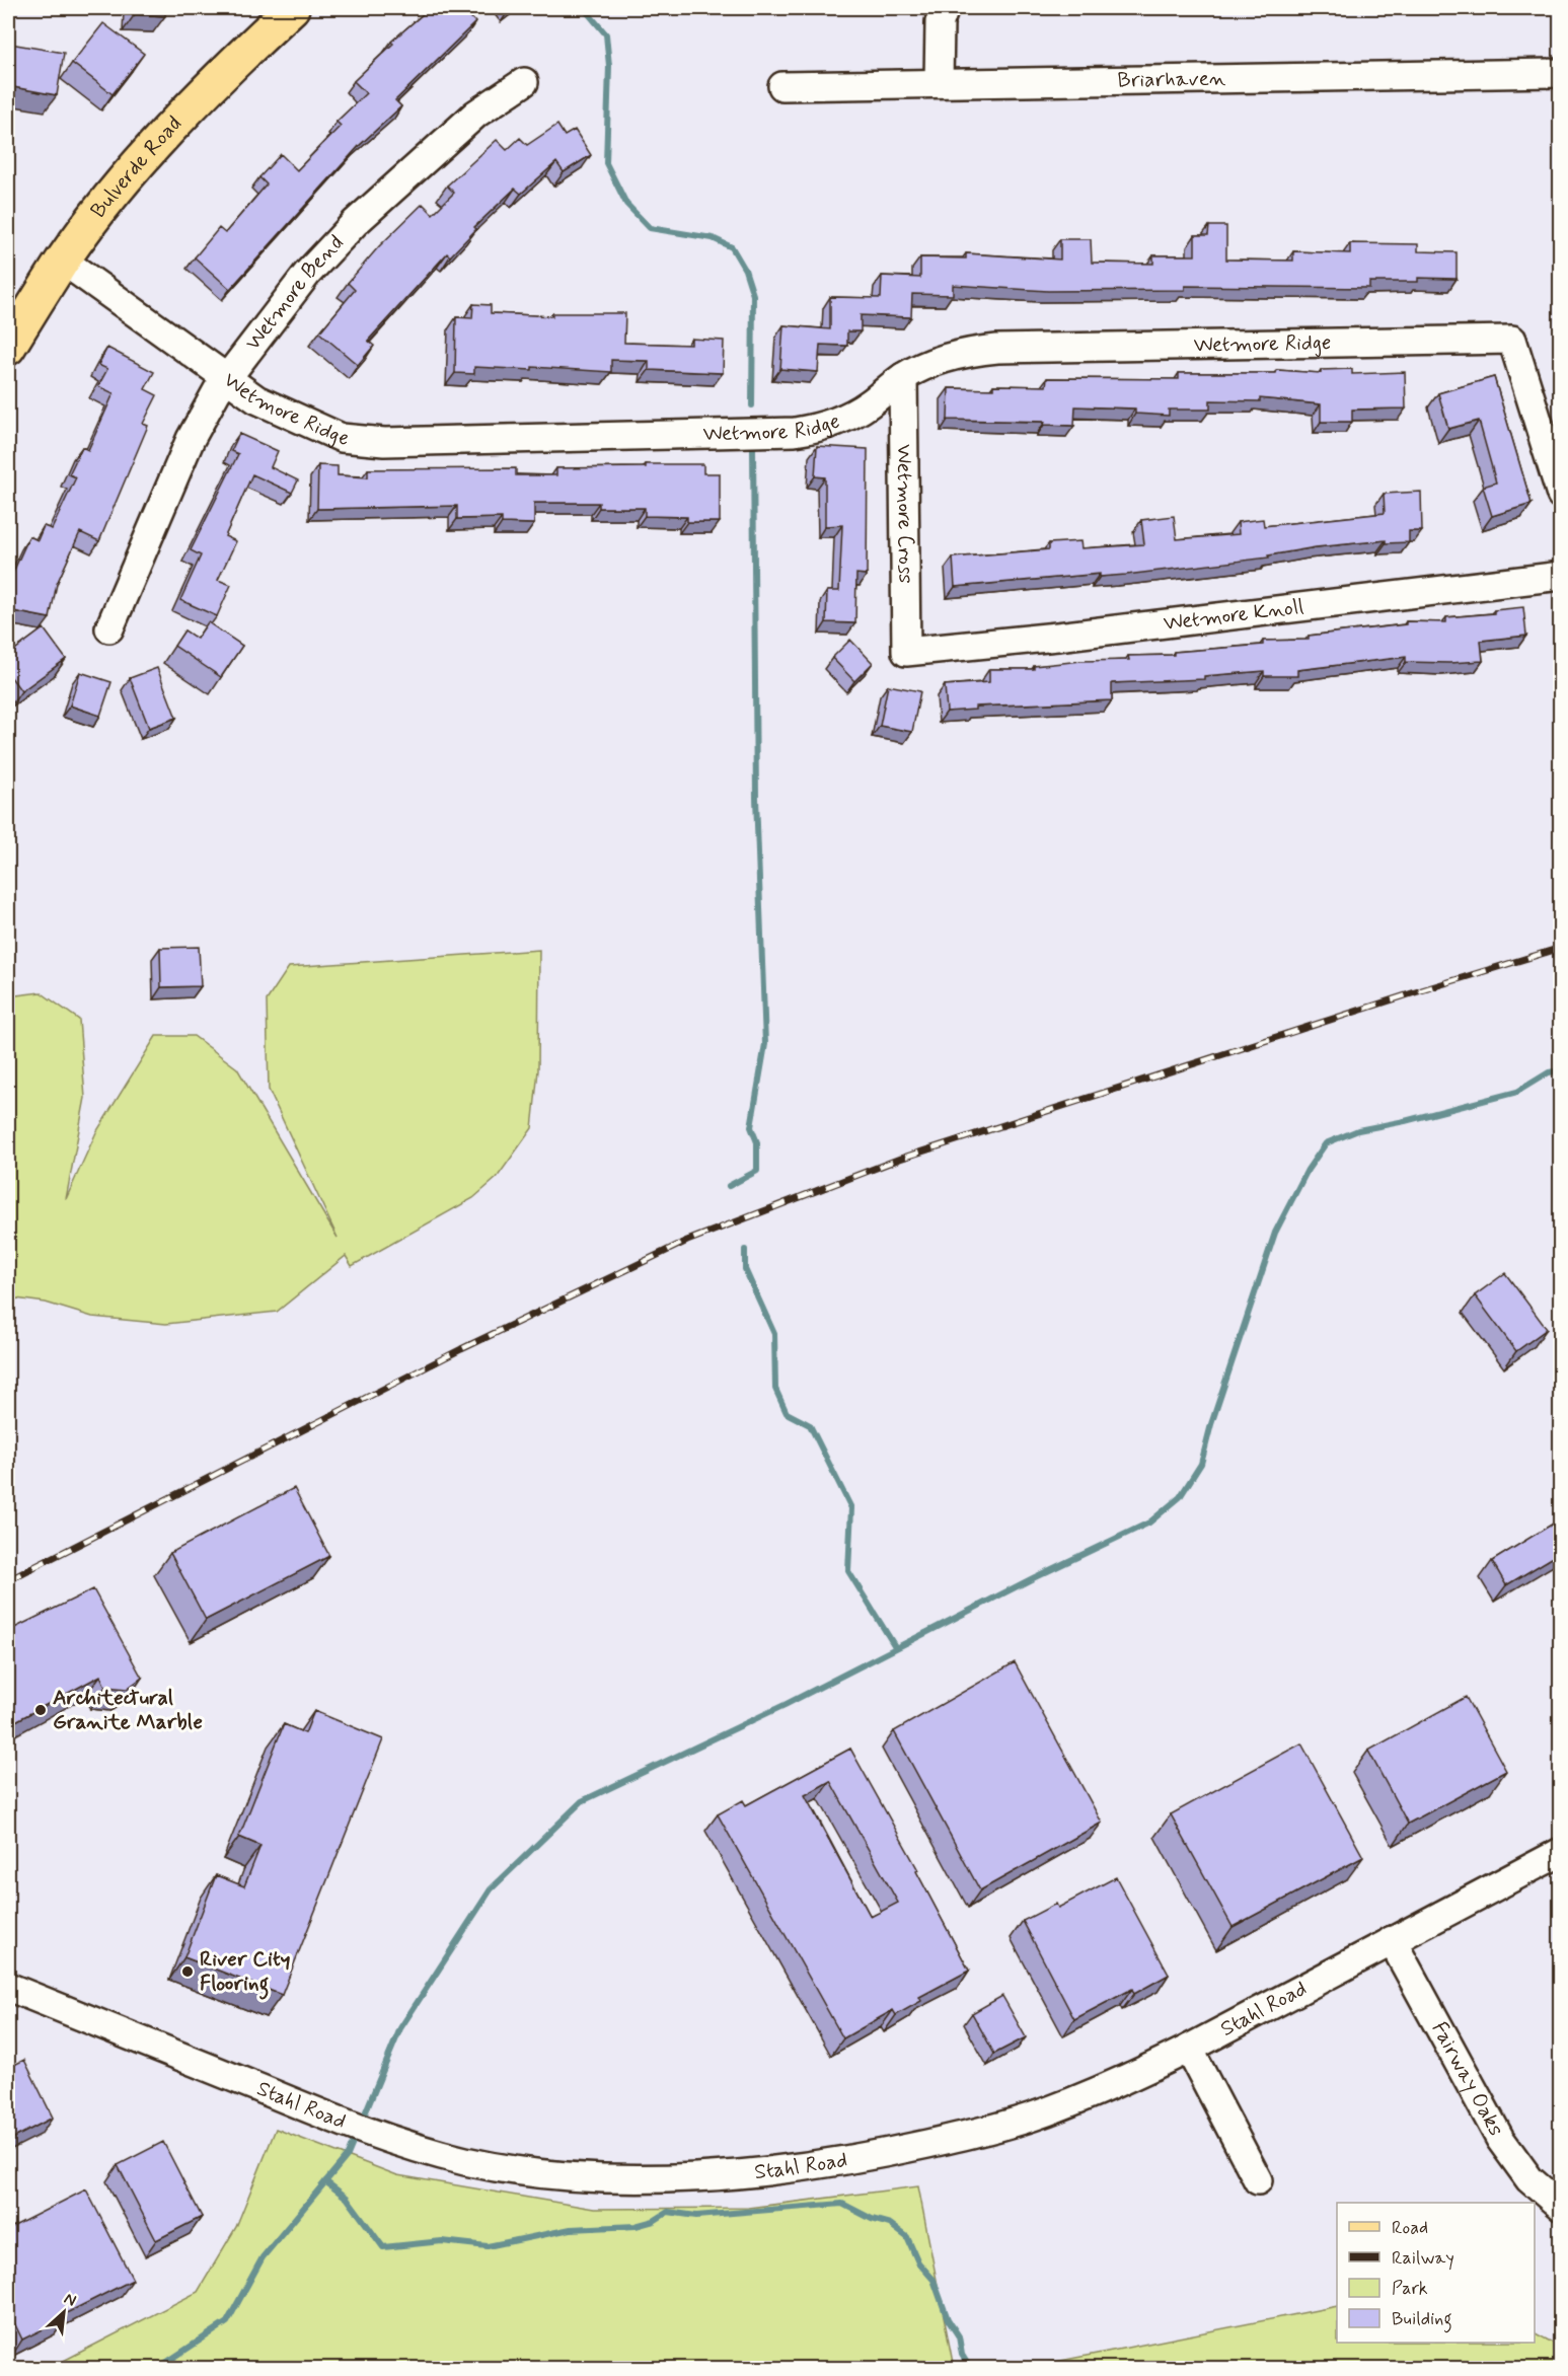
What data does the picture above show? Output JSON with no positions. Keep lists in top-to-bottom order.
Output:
{
  "streets": {
    "main road": ["Bulverde Road"],
    "street": [
      "Briarhaven",
      "Wetmore Bend",
      "Wetmore Ridge",
      "Wetmore Cross",
      "Wetmore Knoll",
      "Stahl Road",
      "Fairway Oaks"
    ]
  },
  "crossings": [
    ["Bulverde Road", "Wetmore Ridge"],
    ["Wetmore Bend", "Wetmore Ridge"],
    ["Wetmore Ridge", "Wetmore Cross"],
    ["Wetmore Cross", "Wetmore Knoll"],
    ["Stahl Road", "Fairway Oaks"]
  ],
  "places": ["Architectural Granite Marble", "River City Flooring"],
  "legend": [
    "Road",
    "Railway",
    "Park",
    "Building"
  ],
  "north": "top right"
}
